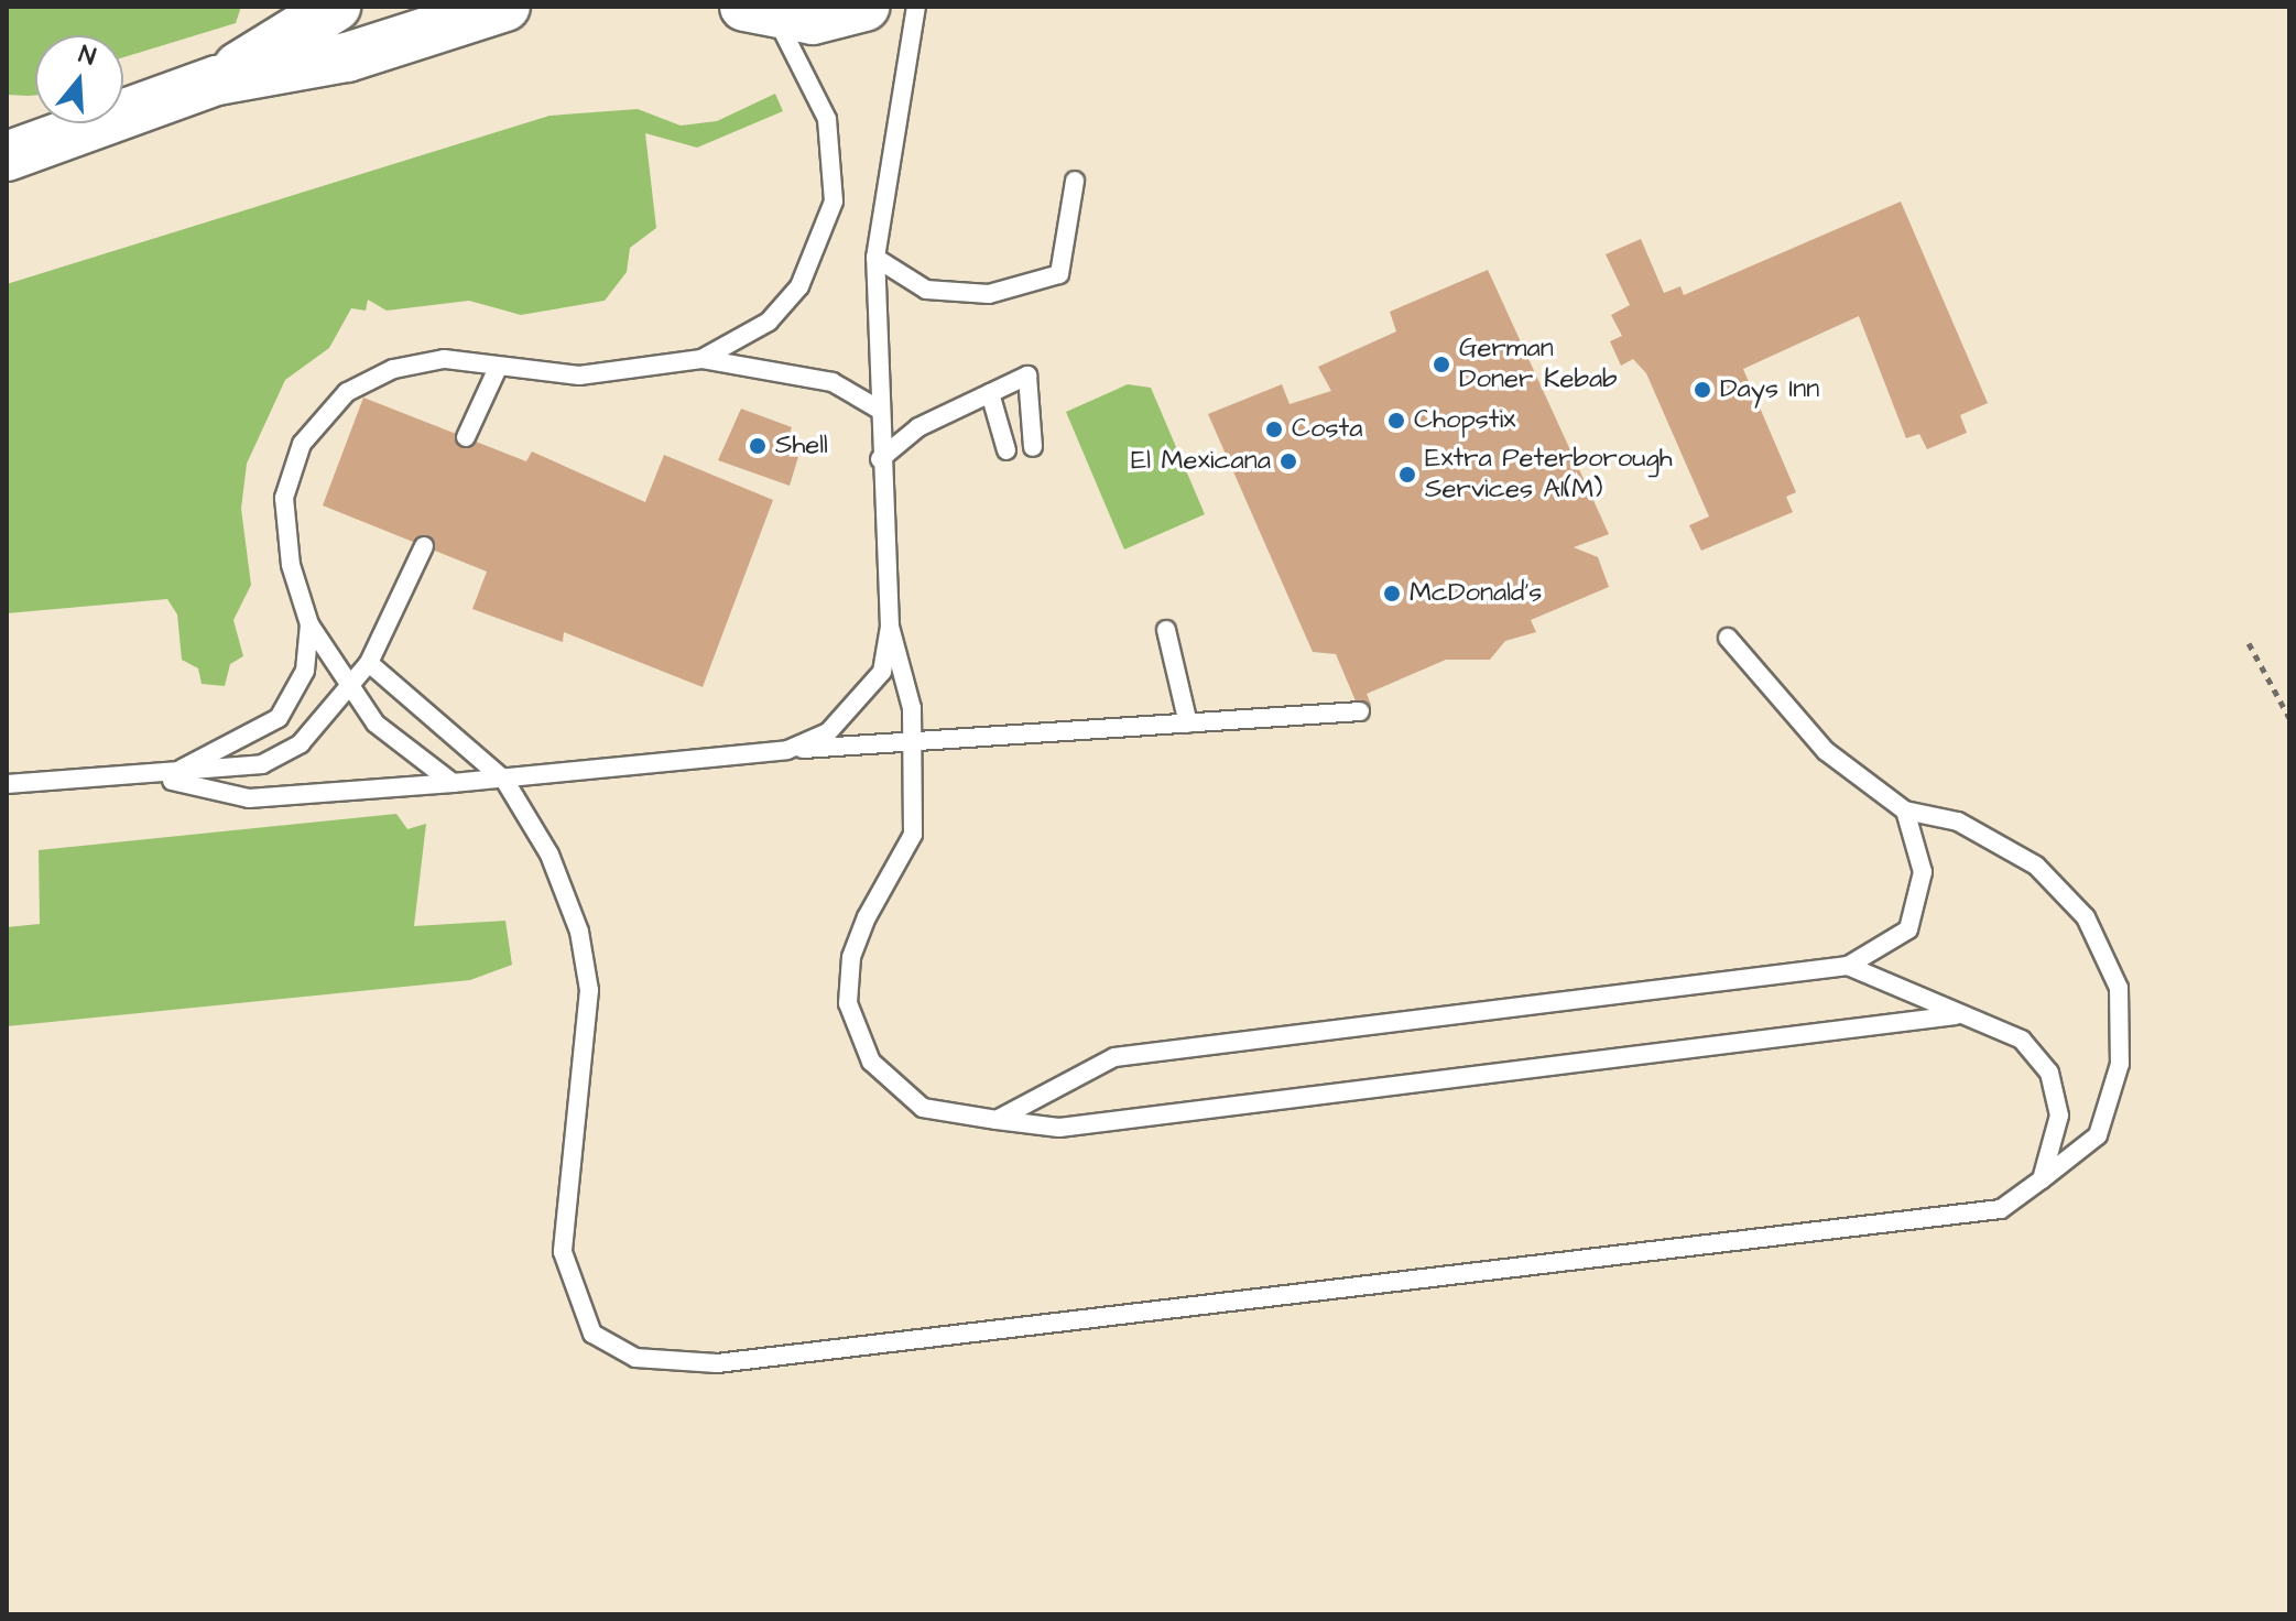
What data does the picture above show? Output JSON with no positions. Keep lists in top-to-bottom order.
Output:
{
  "places": [
    "German Doner Kebab",
    "Days Inn",
    "Chopstix",
    "Costa",
    "Shell",
    "El Mexicana",
    "Extra Peterborough Services A1(M)",
    "McDonald's"
  ],
  "north": "top"
}
